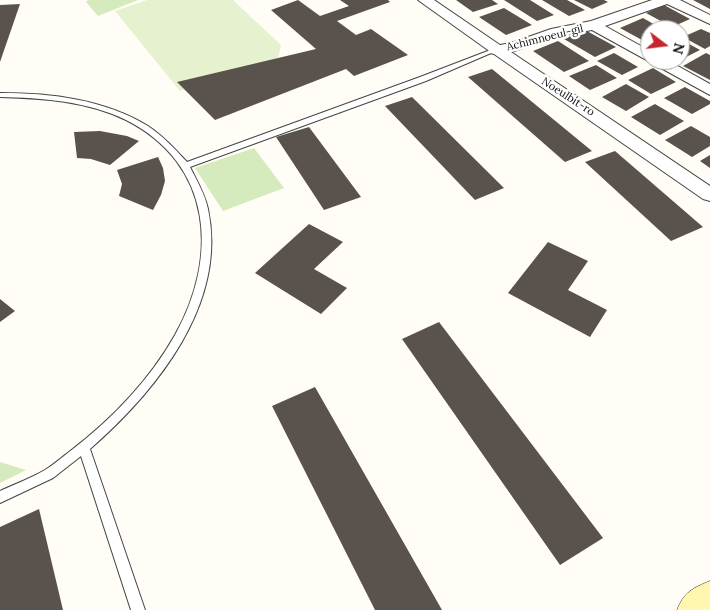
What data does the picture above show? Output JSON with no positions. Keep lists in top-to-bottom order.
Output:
{
  "streets": {
    "street": ["Achimnoeul-gil", "Noeulbit-ro"]
  },
  "crossings": [
    ["Achimnoeul-gil", "Noeulbit-ro"]
  ],
  "north": "right"
}
